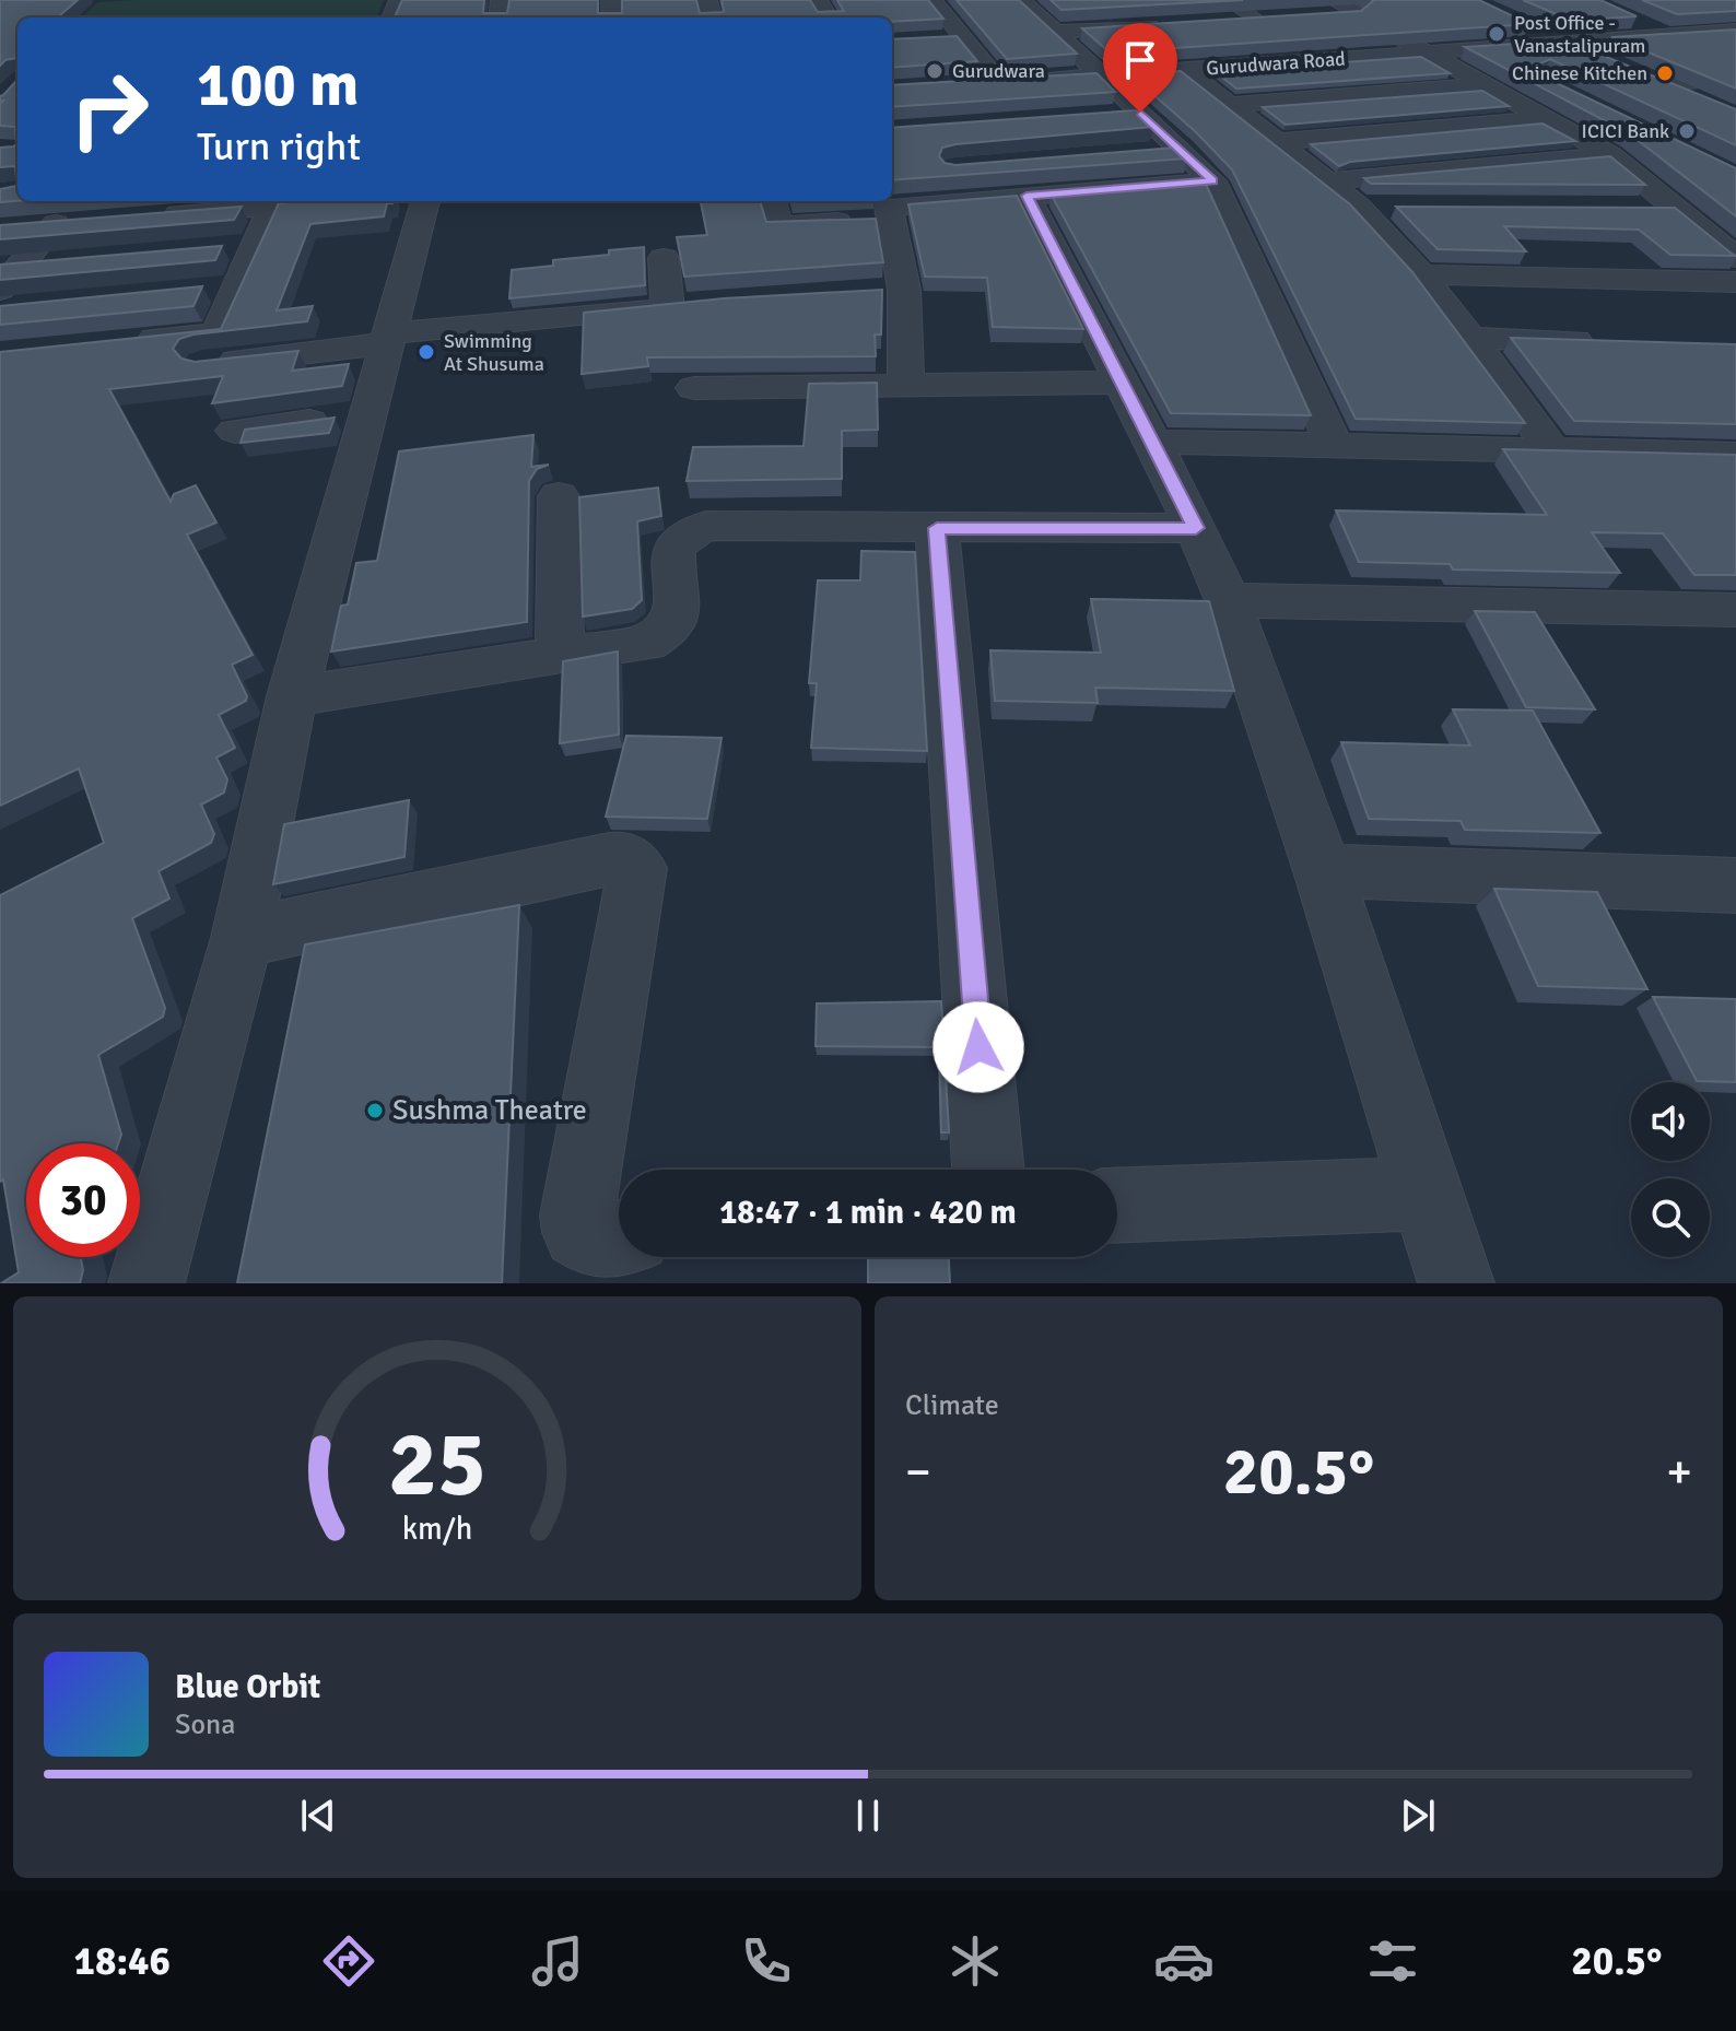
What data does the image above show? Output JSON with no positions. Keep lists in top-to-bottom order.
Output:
{
  "streets": {
    "street": ["Gurudwara Road"]
  },
  "places": [
    "Post Office - Vanastalipuram",
    "Gurudwara",
    "Chinese Kitchen",
    "ICICI Bank",
    "Swimming At Shusuma",
    "Sushma Theatre"
  ],
  "page": {
    "turn": ["100 m", "Turn right"],
    "limit": "30",
    "trip": "18:47 · 1 min · 420 m",
    "tile": "Climate",
    "heat": ["−", "20.5°", "+"],
    "song": ["Blue Orbit", "Sona"],
    "tabs": ["18:46", "20.5°"],
    "gauge": ["25", "km/h"]
  }
}
